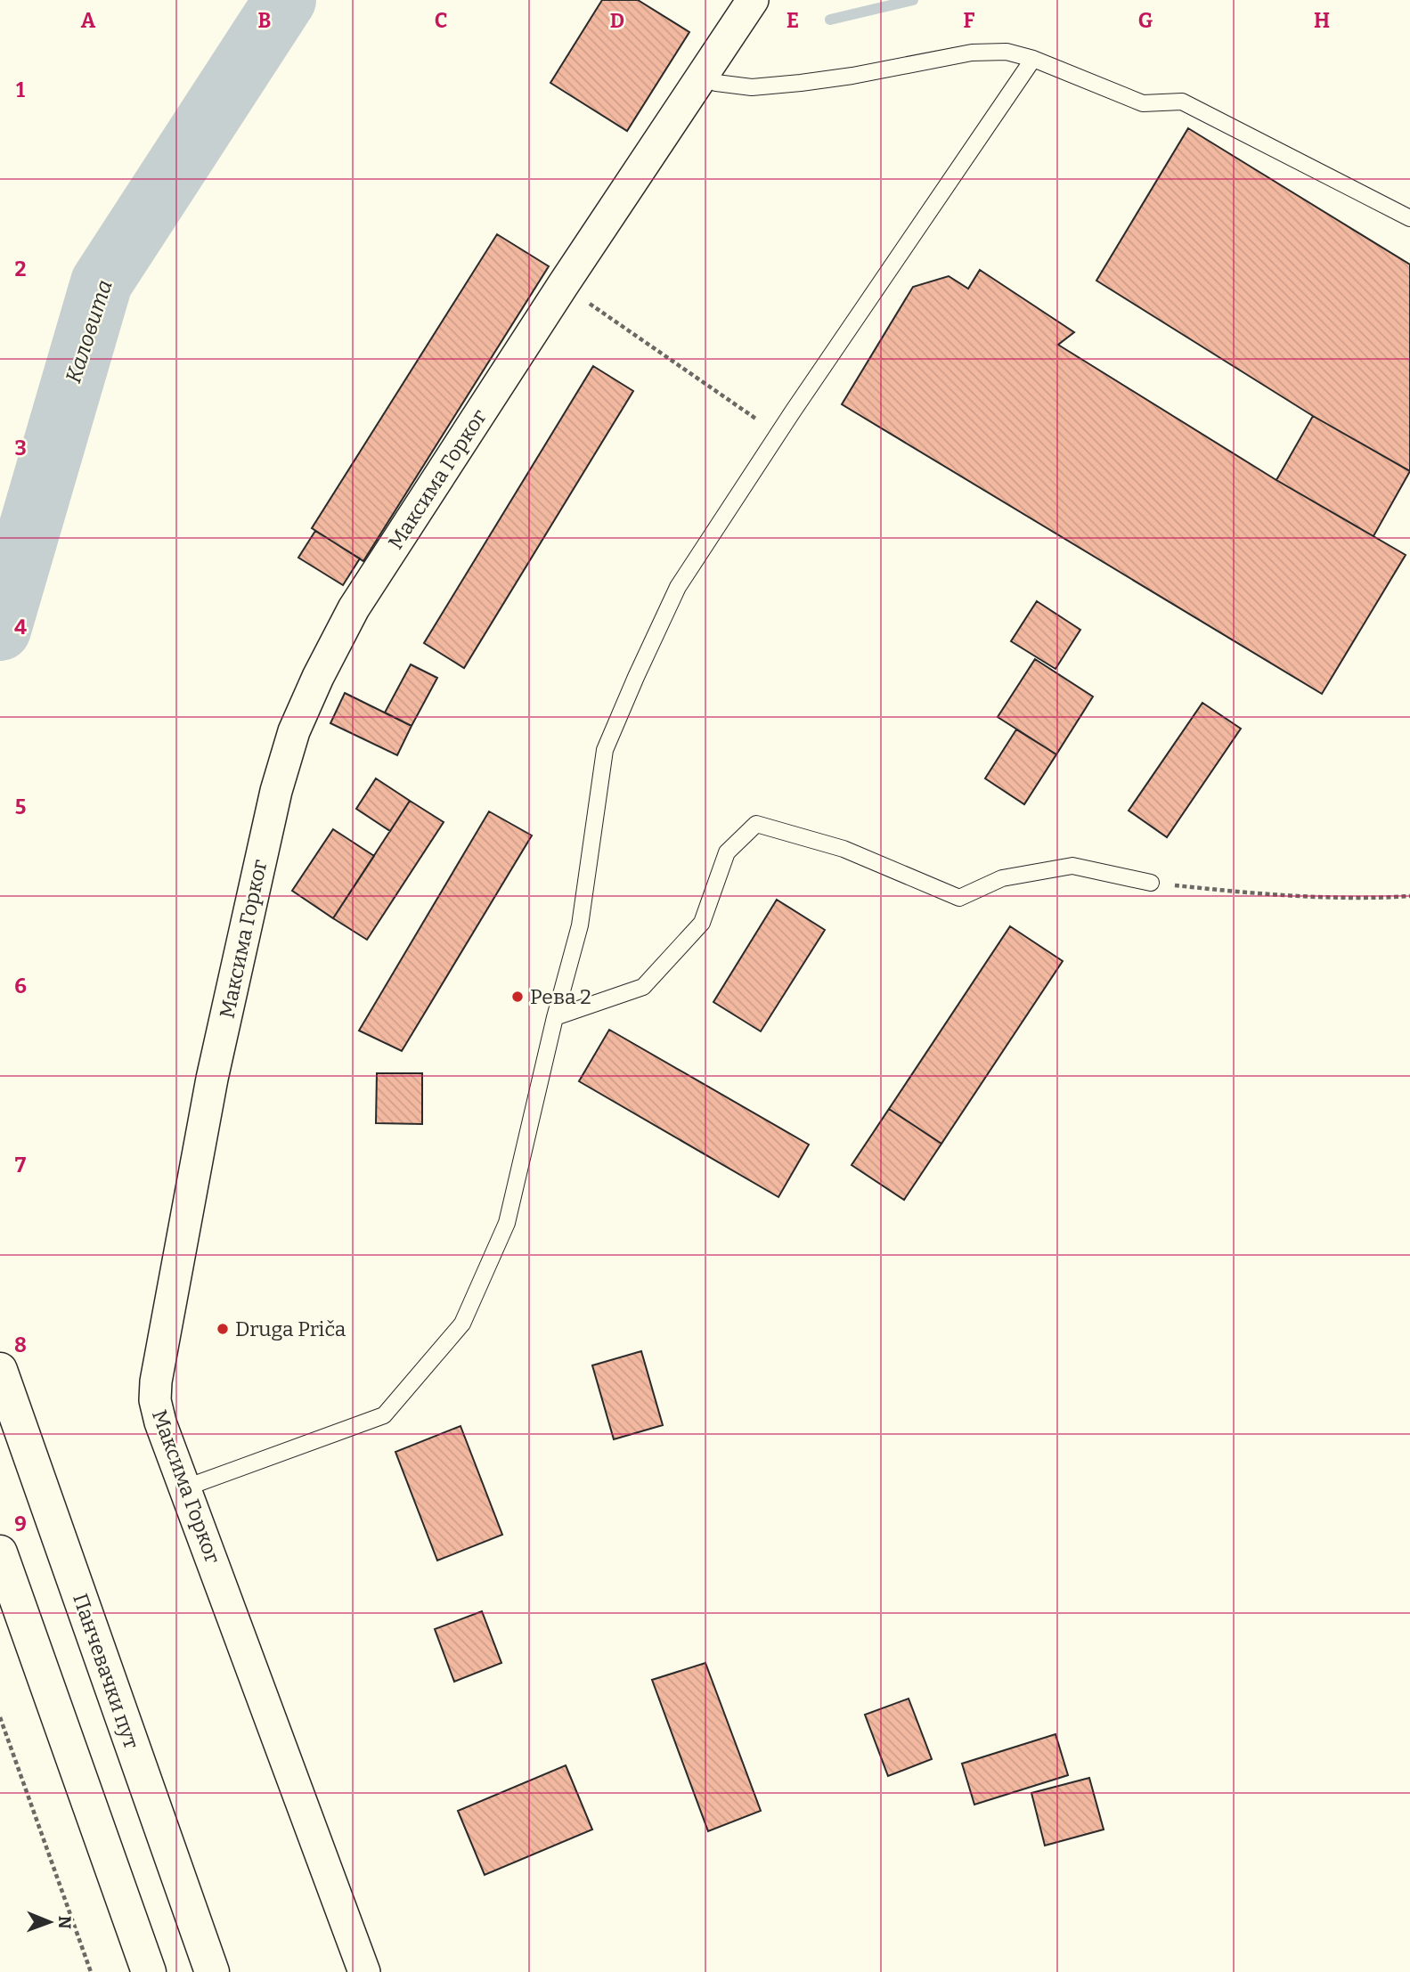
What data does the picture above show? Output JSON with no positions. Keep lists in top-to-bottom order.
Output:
{
  "streets": {
    "highway": ["Панчевачки пут"],
    "street": ["Максима Горког"]
  },
  "water": ["Каловита"],
  "places": ["Рева 2", "Druga Priča"],
  "north": "right",
  "grid": {
    "columns": [
      "A",
      "B",
      "C",
      "D",
      "E",
      "F",
      "G",
      "H"
    ],
    "rows": [
      "1",
      "2",
      "3",
      "4",
      "5",
      "6",
      "7",
      "8",
      "9"
    ]
  }
}
